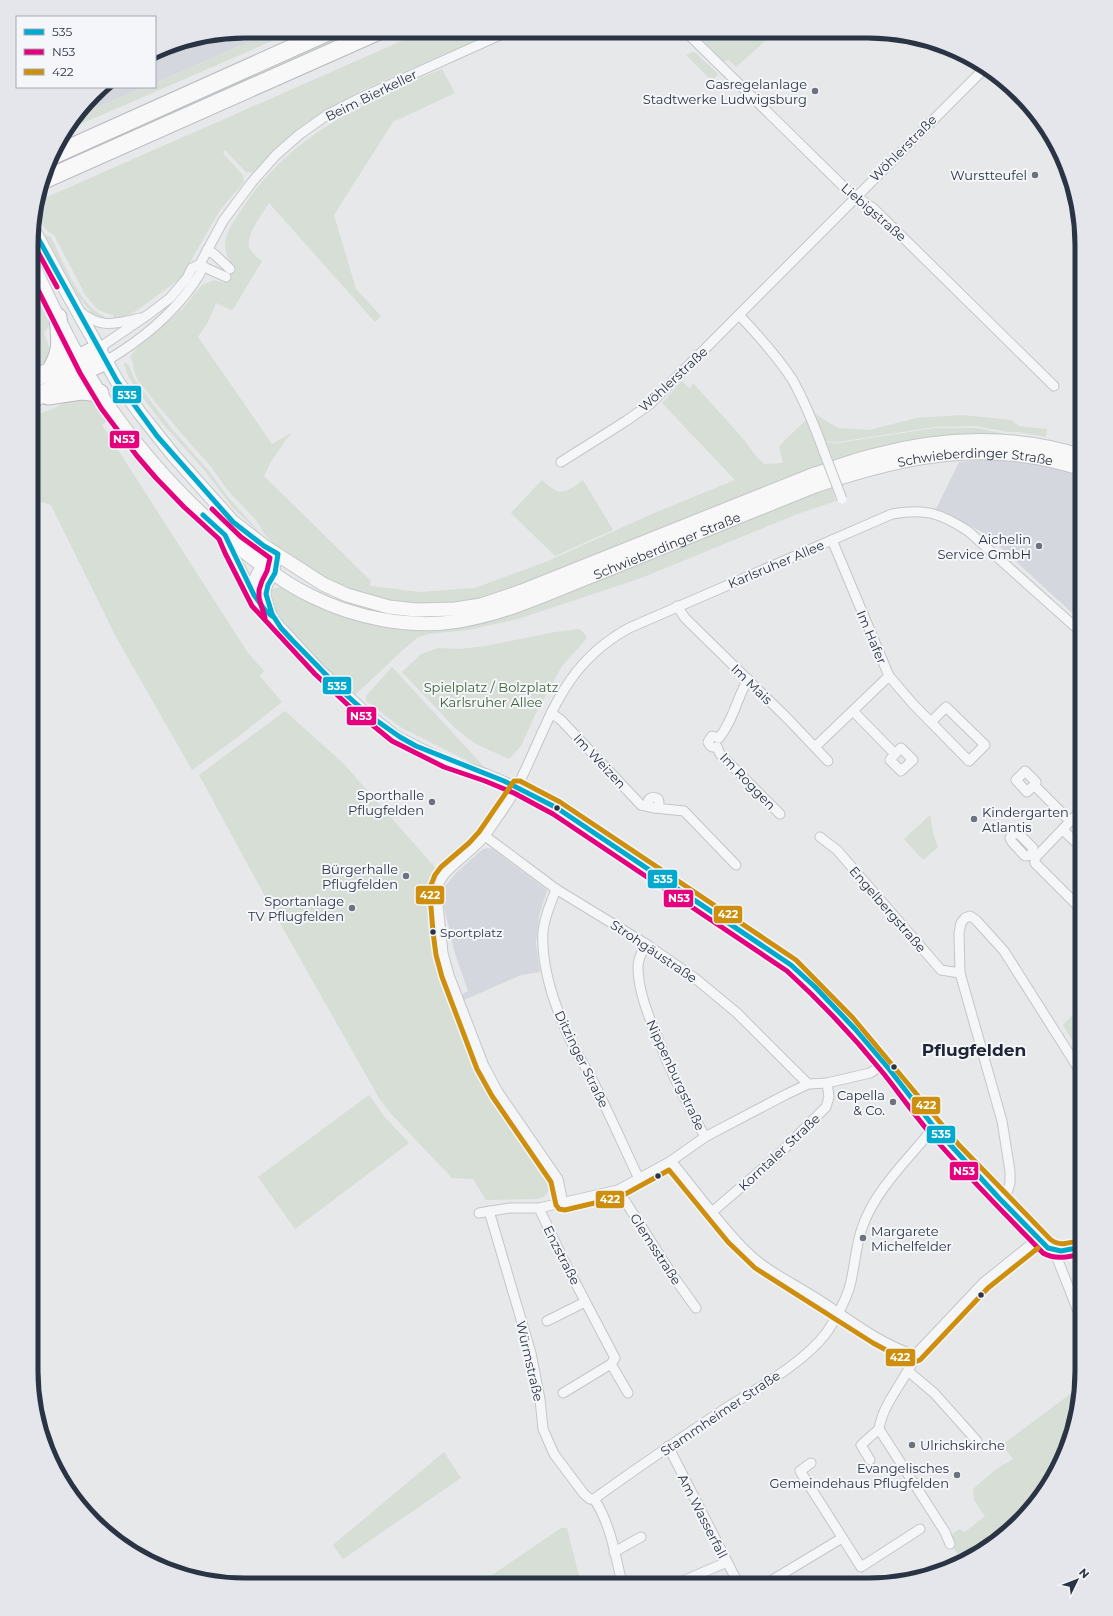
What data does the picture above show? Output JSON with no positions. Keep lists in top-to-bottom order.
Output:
{
  "streets": {
    "main road": ["Schwieberdinger Straße"],
    "street": [
      "Beim Bierkeller",
      "Wöhlerstraße",
      "Liebigstraße",
      "Karlsruher Allee",
      "Im Hafer",
      "Im Mais",
      "Im Weizen",
      "Im Roggen",
      "Engelbergstraße",
      "Strohgäustraße",
      "Ditzinger Straße",
      "Nippenburgstraße",
      "Korntaler Straße",
      "Glemsstraße",
      "Enzstraße",
      "Würmstraße",
      "Stammheimer Straße",
      "Am Wasserfall"
    ]
  },
  "crossings": [
    ["Wöhlerstraße", "Liebigstraße"],
    ["Karlsruher Allee", "Im Hafer"],
    ["Karlsruher Allee", "Im Mais"],
    ["Karlsruher Allee", "Im Weizen"],
    ["Karlsruher Allee", "Strohgäustraße"],
    ["Im Mais", "Im Roggen"],
    ["Strohgäustraße", "Ditzinger Straße"],
    ["Strohgäustraße", "Nippenburgstraße"],
    ["Würmstraße", "Stammheimer Straße"],
    ["Stammheimer Straße", "Am Wasserfall"]
  ],
  "districts": ["Pflugfelden"],
  "parks": ["Spielplatz / Bolzplatz Karlsruher Allee"],
  "places": [
    "Gasregelanlage Stadtwerke Ludwigsburg",
    "Wurstteufel",
    "Aichelin Service GmbH",
    "Sporthalle Pflugfelden",
    "Kindergarten Atlantis",
    "Bürgerhalle Pflugfelden",
    "Sportanlage TV Pflugfelden",
    "Sportplatz",
    "Capella & Co.",
    "Margarete Michelfelder",
    "Ulrichskirche",
    "Evangelisches Gemeindehaus Pflugfelden"
  ],
  "lines": ["transit line 535", "transit line N53", "transit line 422"],
  "legend": ["535", "N53", "422"],
  "north": "top right"
}
